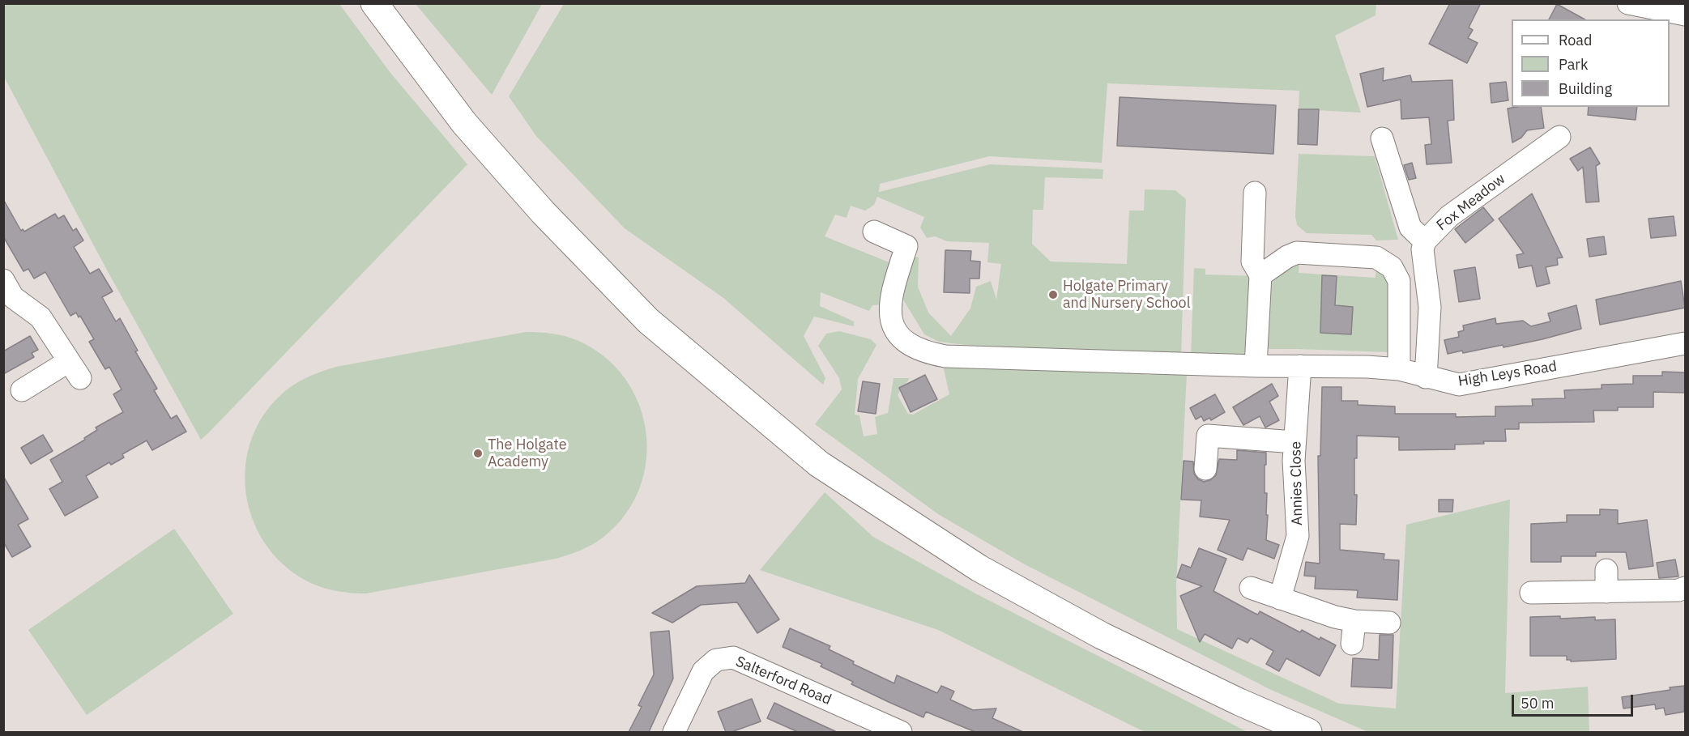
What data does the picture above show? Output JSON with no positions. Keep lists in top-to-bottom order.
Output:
{
  "streets": {
    "street": [
      "Fox Meadow",
      "High Leys Road",
      "Annies Close",
      "Salterford Road"
    ]
  },
  "crossings": [
    ["Fox Meadow", "High Leys Road"],
    ["High Leys Road", "Annies Close"]
  ],
  "places": ["Holgate Primary and Nursery School", "The Holgate Academy"],
  "legend": ["Road", "Park", "Building"],
  "scale_bar": "50 m"
}
